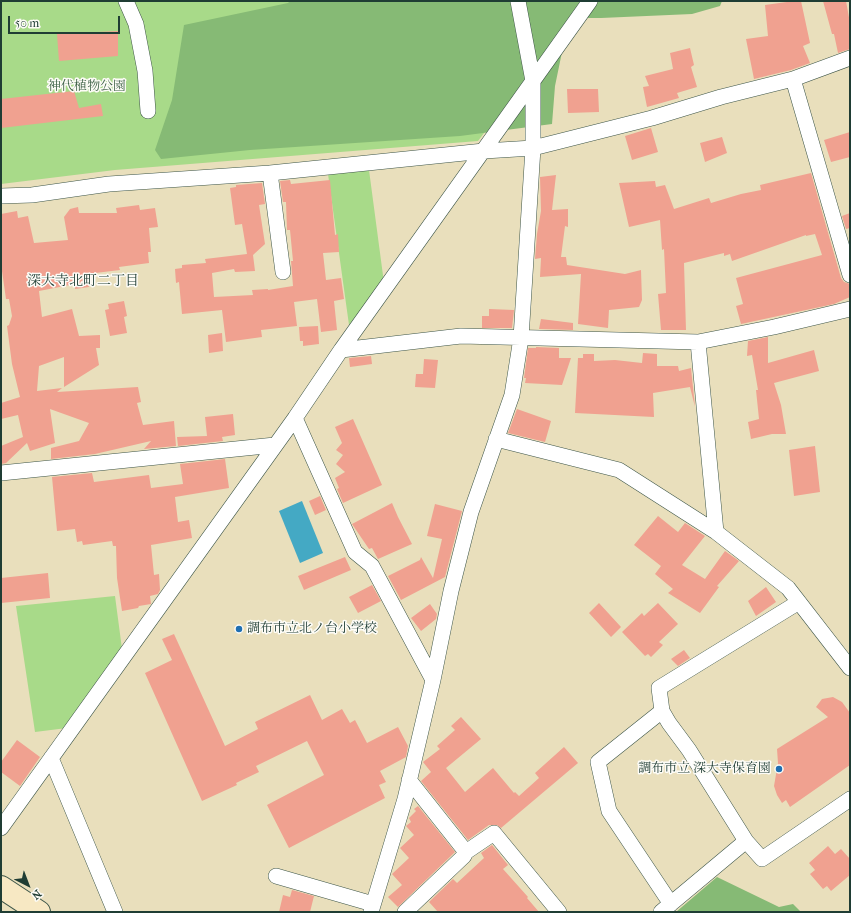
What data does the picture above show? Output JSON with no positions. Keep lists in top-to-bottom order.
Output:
{
  "districts": ["深大寺北町二丁目"],
  "parks": ["神代植物公園"],
  "places": ["調布市立北ノ台小学校", "調布市立 深大寺保育園"],
  "scale_bar": "50 m",
  "north": "bottom right"
}
